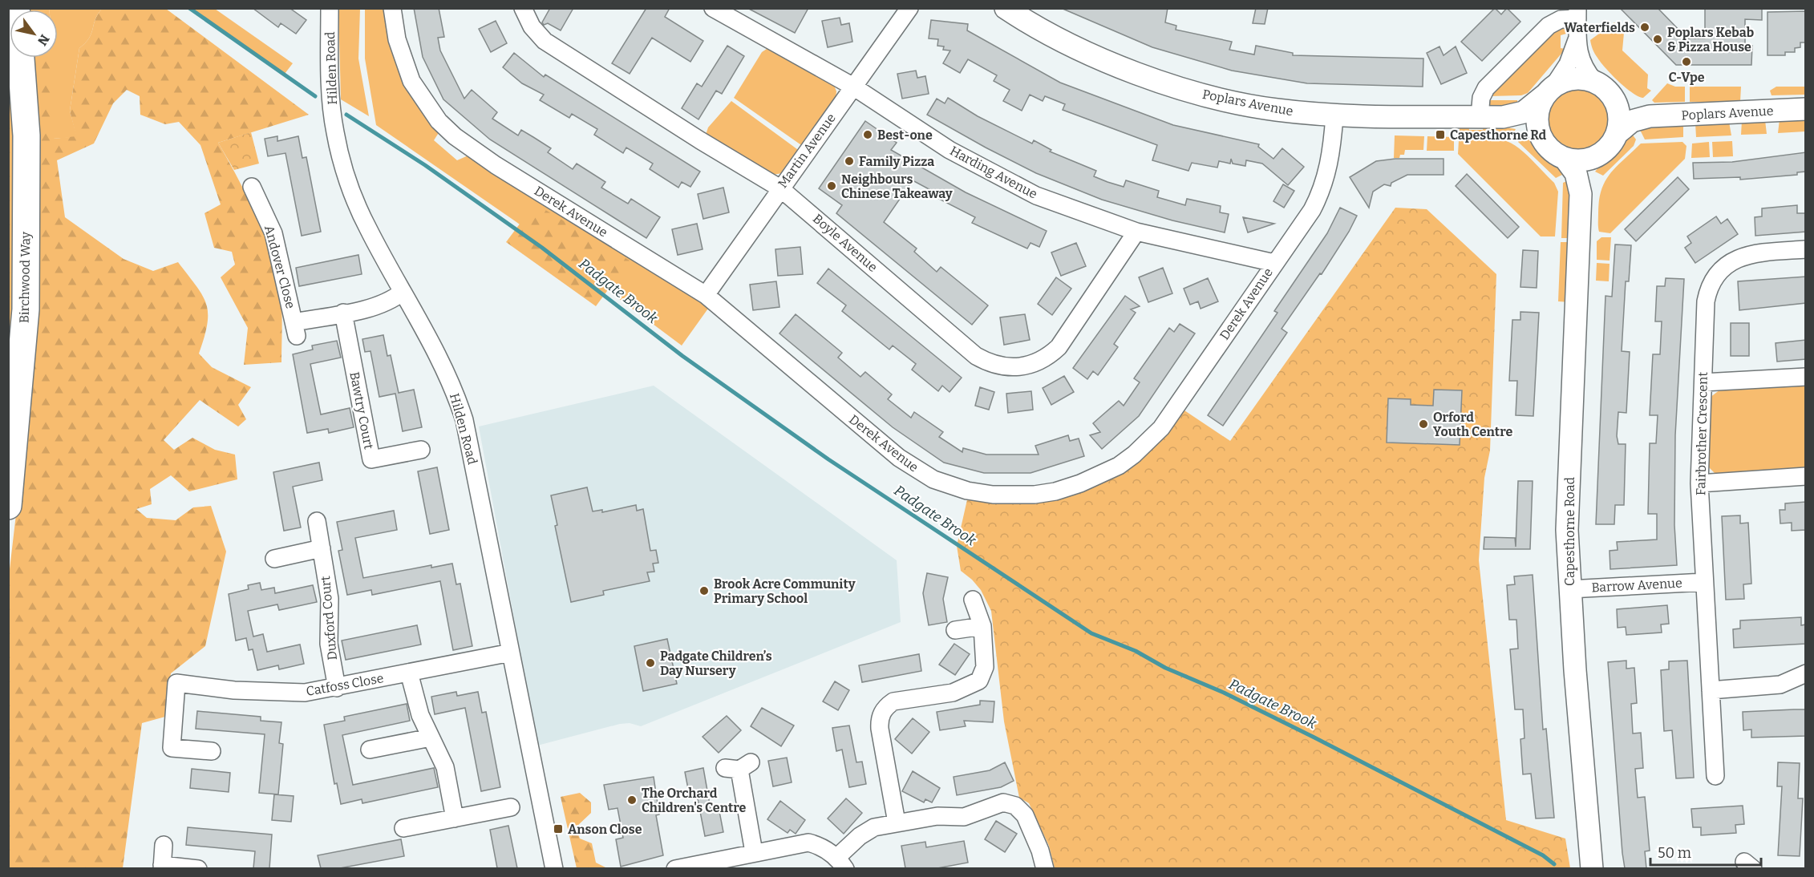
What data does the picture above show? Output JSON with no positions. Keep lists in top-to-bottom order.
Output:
{
  "streets": {
    "main road": ["Birchwood Way"],
    "street": [
      "Hilden Road",
      "Poplars Avenue",
      "Martin Avenue",
      "Harding Avenue",
      "Derek Avenue",
      "Boyle Avenue",
      "Andover Close",
      "Bawtry Court",
      "Fairbrother Crescent",
      "Capesthorne Road",
      "Barrow Avenue",
      "Duxford Court",
      "Catfoss Close"
    ]
  },
  "crossings": [
    ["Hilden Road", "Andover Close"],
    ["Hilden Road", "Catfoss Close"],
    ["Poplars Avenue", "Derek Avenue"],
    ["Poplars Avenue", "Capesthorne Road"],
    ["Martin Avenue", "Harding Avenue"],
    ["Martin Avenue", "Derek Avenue"],
    ["Martin Avenue", "Boyle Avenue"],
    ["Harding Avenue", "Derek Avenue"],
    ["Harding Avenue", "Boyle Avenue"],
    ["Andover Close", "Bawtry Court"],
    ["Fairbrother Crescent", "Barrow Avenue"],
    ["Capesthorne Road", "Barrow Avenue"],
    ["Duxford Court", "Catfoss Close"]
  ],
  "water": ["Padgate Brook"],
  "places": {
    "other": [
      "Waterfields",
      "Poplars Kebab & Pizza House",
      "C-Vpe",
      "Best-one",
      "Family Pizza",
      "Neighbours Chinese Takeaway",
      "Orford Youth Centre",
      "Brook Acre Community Primary School",
      "Padgate Children’s Day Nursery",
      "The Orchard Children's Centre"
    ],
    "transit": ["Capesthorne Rd", "Anson Close"]
  },
  "scale_bar": "50 m",
  "north": "bottom right"
}
